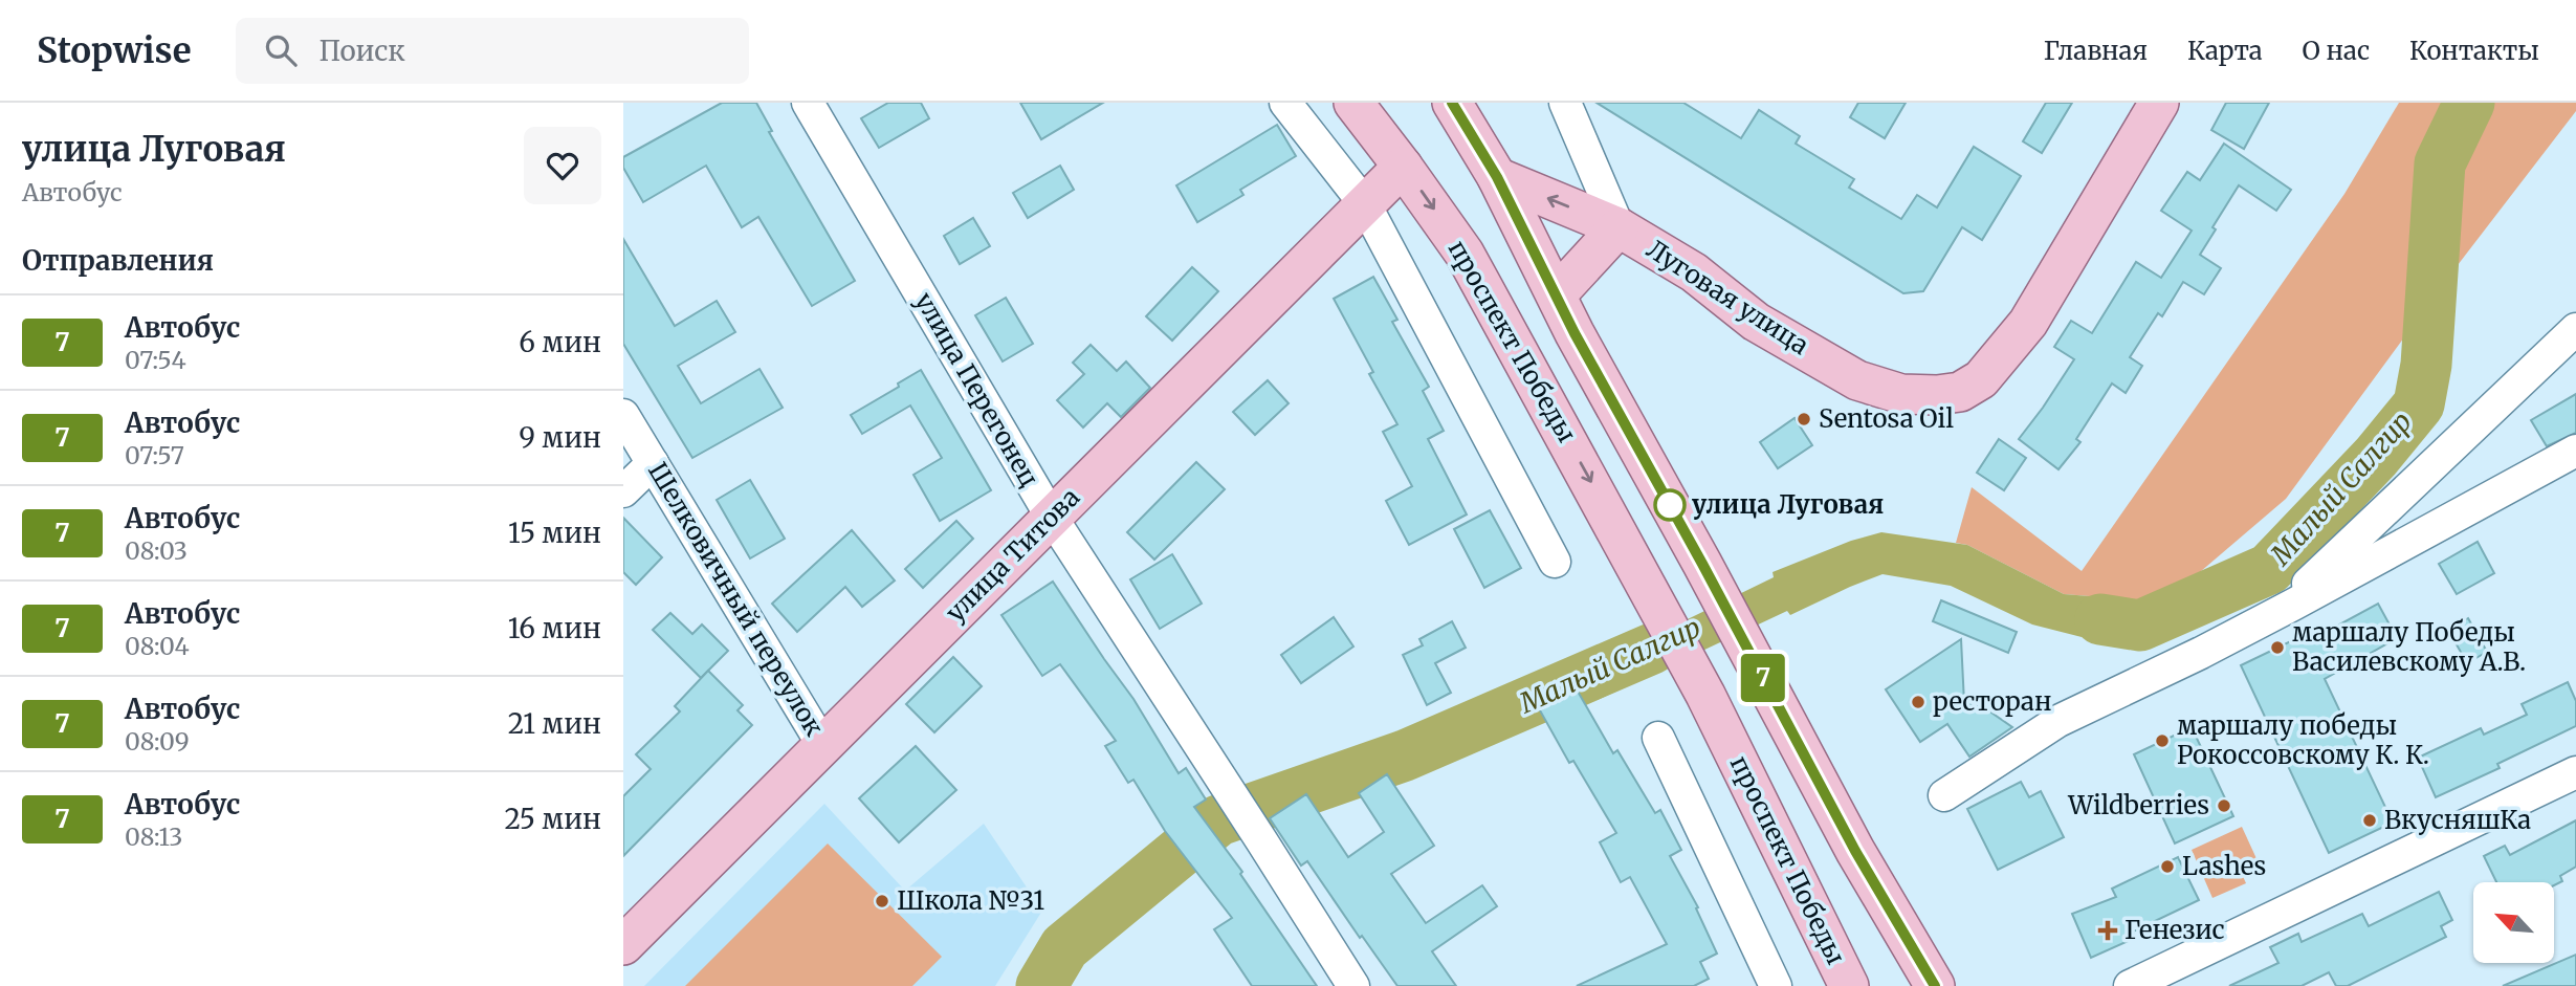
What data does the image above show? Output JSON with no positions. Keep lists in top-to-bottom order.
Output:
{
  "streets": {
    "main road": ["Луговая улица", "проспект Победы", "улица Титова"],
    "street": ["улица Перегонец", "Шелковичный переулок"]
  },
  "crossings": [
    ["проспект Победы", "улица Титова"],
    ["улица Перегонец", "улица Титова"],
    ["улица Титова", "Шелковичный переулок"]
  ],
  "water": ["Малый Салгир"],
  "places": {
    "other": [
      "Sentosa Oil",
      "улица Луговая",
      "маршалу Победы Василевскому А.В.",
      "ресторан",
      "маршалу победы Рокоссовскому К. К.",
      "Wildberries",
      "ВкусняшКа",
      "Lashes",
      "Школа №31"
    ],
    "health": ["Генезис"]
  },
  "lines": ["bus line 7"],
  "north": "top left",
  "page": {
    "header": "Stopwise",
    "search": "Поиск",
    "nav": [
      "Главная",
      "Карта",
      "О нас",
      "Контакты"
    ],
    "heading": [
      ["улица Луговая", "Автобус"],
      "Отправления"
    ],
    "on_map": "7",
    "list": [
      {
        "mark": "7",
        "name": "Автобус",
        "note": "07:54",
        "value": "6 мин"
      },
      {
        "mark": "7",
        "name": "Автобус",
        "note": "07:57",
        "value": "9 мин"
      },
      {
        "mark": "7",
        "name": "Автобус",
        "note": "08:03",
        "value": "15 мин"
      },
      {
        "mark": "7",
        "name": "Автобус",
        "note": "08:04",
        "value": "16 мин"
      },
      {
        "mark": "7",
        "name": "Автобус",
        "note": "08:09",
        "value": "21 мин"
      },
      {
        "mark": "7",
        "name": "Автобус",
        "note": "08:13",
        "value": "25 мин"
      }
    ]
  }
}
